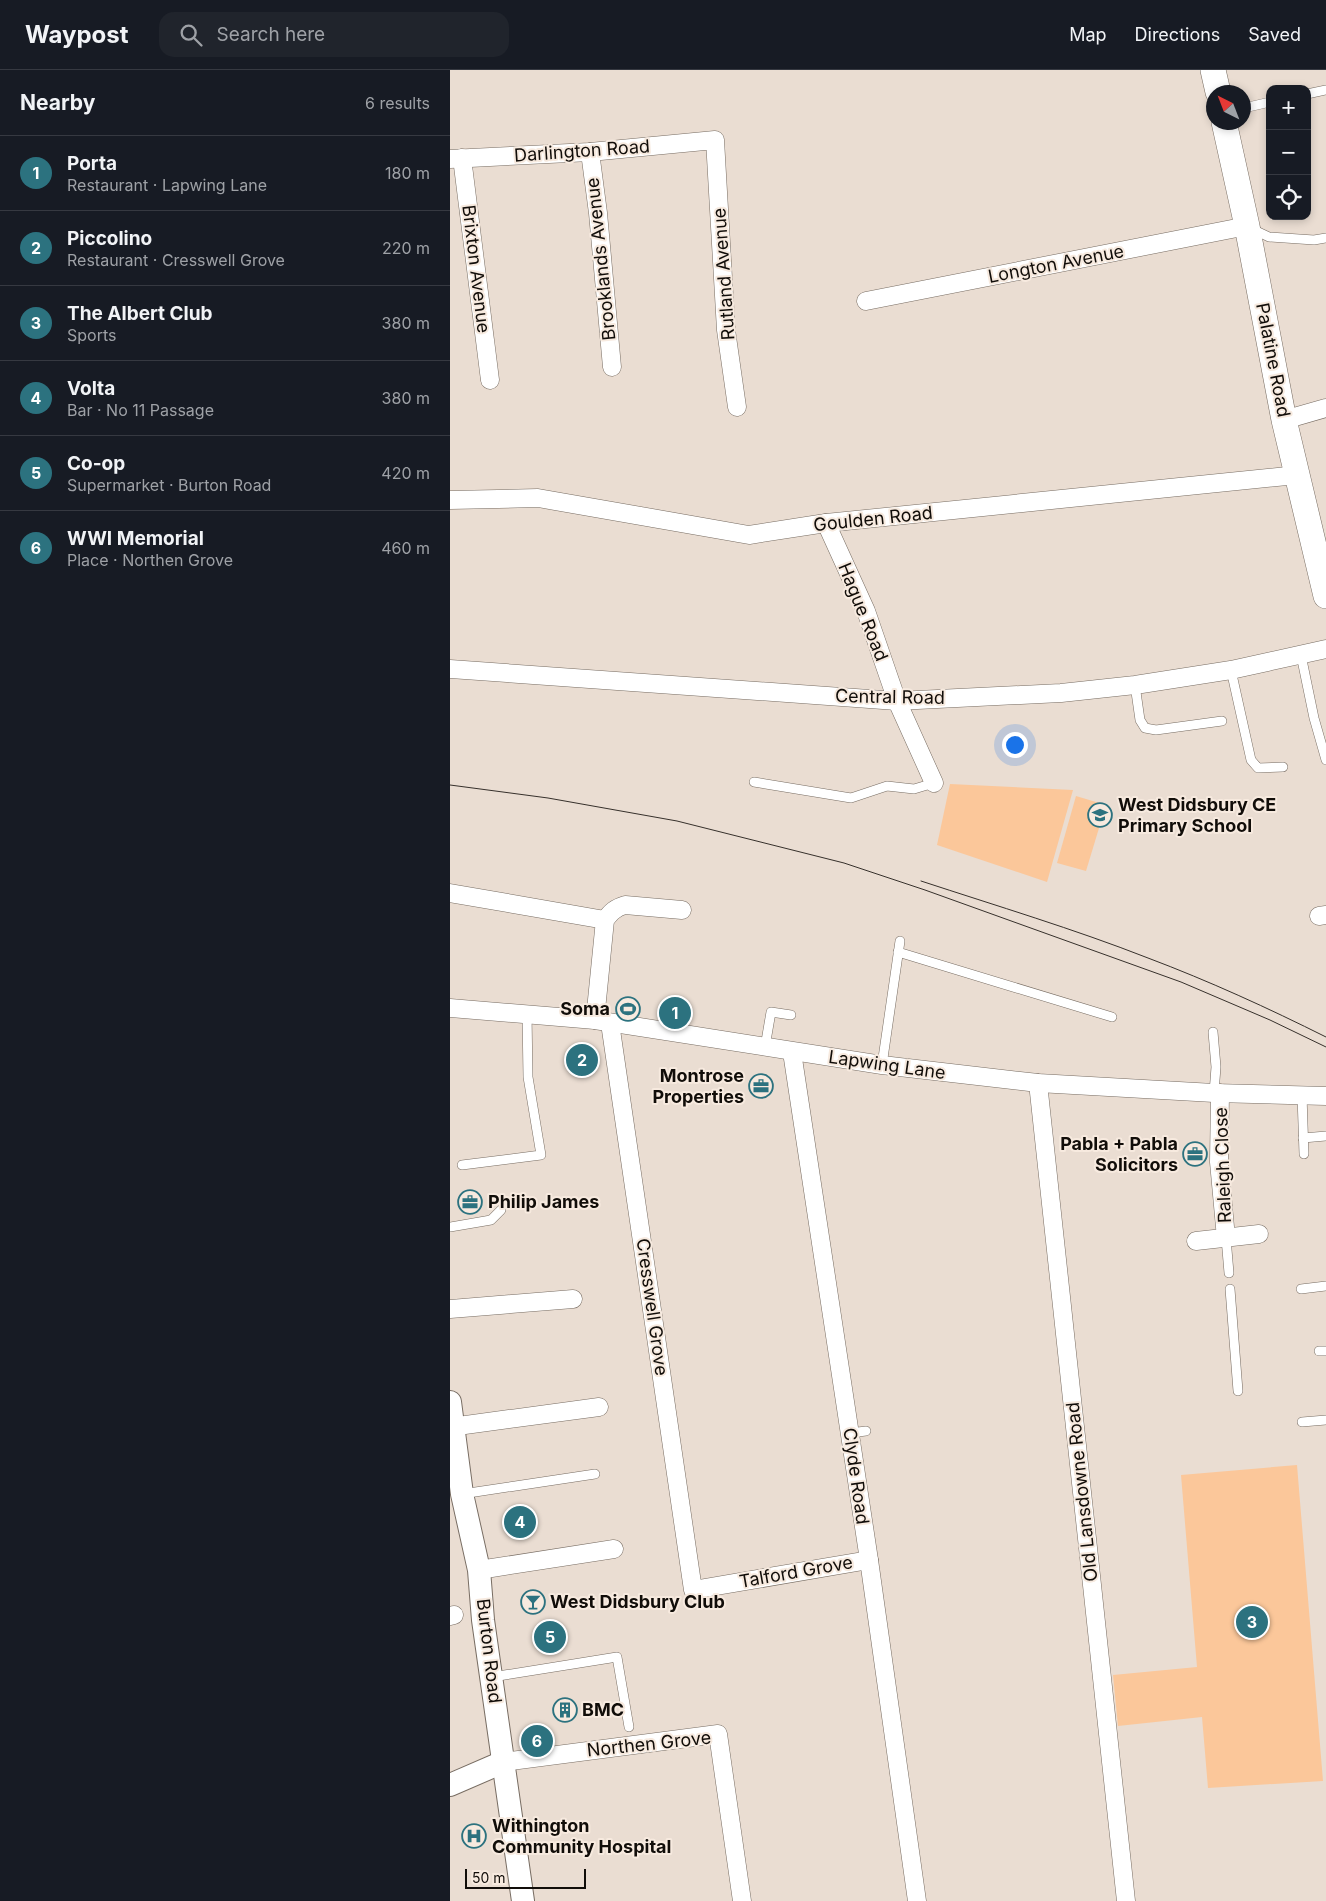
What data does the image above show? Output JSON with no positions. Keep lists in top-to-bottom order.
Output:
{
  "streets": {
    "main road": ["Palatine Road"],
    "street": [
      "Darlington Road",
      "Brooklands Avenue",
      "Longton Avenue",
      "Brixton Avenue",
      "Rutland Avenue",
      "Goulden Road",
      "Hague Road",
      "Central Road",
      "Lapwing Lane",
      "Raleigh Close",
      "Cresswell Grove",
      "Clyde Road",
      "Old Lansdowne Road",
      "Talford Grove",
      "Burton Road",
      "Northen Grove"
    ]
  },
  "crossings": [
    ["Darlington Road", "Brooklands Avenue"],
    ["Darlington Road", "Brixton Avenue"],
    ["Darlington Road", "Rutland Avenue"],
    ["Longton Avenue", "Palatine Road"],
    ["Palatine Road", "Goulden Road"],
    ["Goulden Road", "Hague Road"],
    ["Hague Road", "Central Road"],
    ["Lapwing Lane", "Raleigh Close"],
    ["Lapwing Lane", "Cresswell Grove"],
    ["Lapwing Lane", "Clyde Road"],
    ["Lapwing Lane", "Old Lansdowne Road"],
    ["Cresswell Grove", "Talford Grove"],
    ["Clyde Road", "Talford Grove"],
    ["Burton Road", "Northen Grove"]
  ],
  "places": {
    "school or university": ["West Didsbury CE Primary School"],
    "sports": ["Soma"],
    "office": ["Montrose Properties", "Pabla + Pabla Solicitors", "Philip James"],
    "bar": ["West Didsbury Club"],
    "building": ["BMC"],
    "hospital": ["Withington Community Hospital"]
  },
  "scale_bar": "50 m",
  "north": "top left",
  "page": {
    "header": "Waypost",
    "search": "Search here",
    "nav": ["Map", "Directions", "Saved"],
    "heading": ["Nearby", "6 results"],
    "map_buttons": ["+", "−"],
    "list": [
      {
        "mark": "1",
        "name": "Porta",
        "note": "Restaurant · Lapwing Lane",
        "value": "180 m"
      },
      {
        "mark": "2",
        "name": "Piccolino",
        "note": "Restaurant · Cresswell Grove",
        "value": "220 m"
      },
      {
        "mark": "3",
        "name": "The Albert Club",
        "note": "Sports",
        "value": "380 m"
      },
      {
        "mark": "4",
        "name": "Volta",
        "note": "Bar · No 11 Passage",
        "value": "380 m"
      },
      {
        "mark": "5",
        "name": "Co-op",
        "note": "Supermarket · Burton Road",
        "value": "420 m"
      },
      {
        "mark": "6",
        "name": "WWI Memorial",
        "note": "Place · Northen Grove",
        "value": "460 m"
      }
    ],
    "pins": [
      "1",
      "2",
      "4",
      "3",
      "5",
      "6"
    ],
    "scale": "50 m"
  }
}
